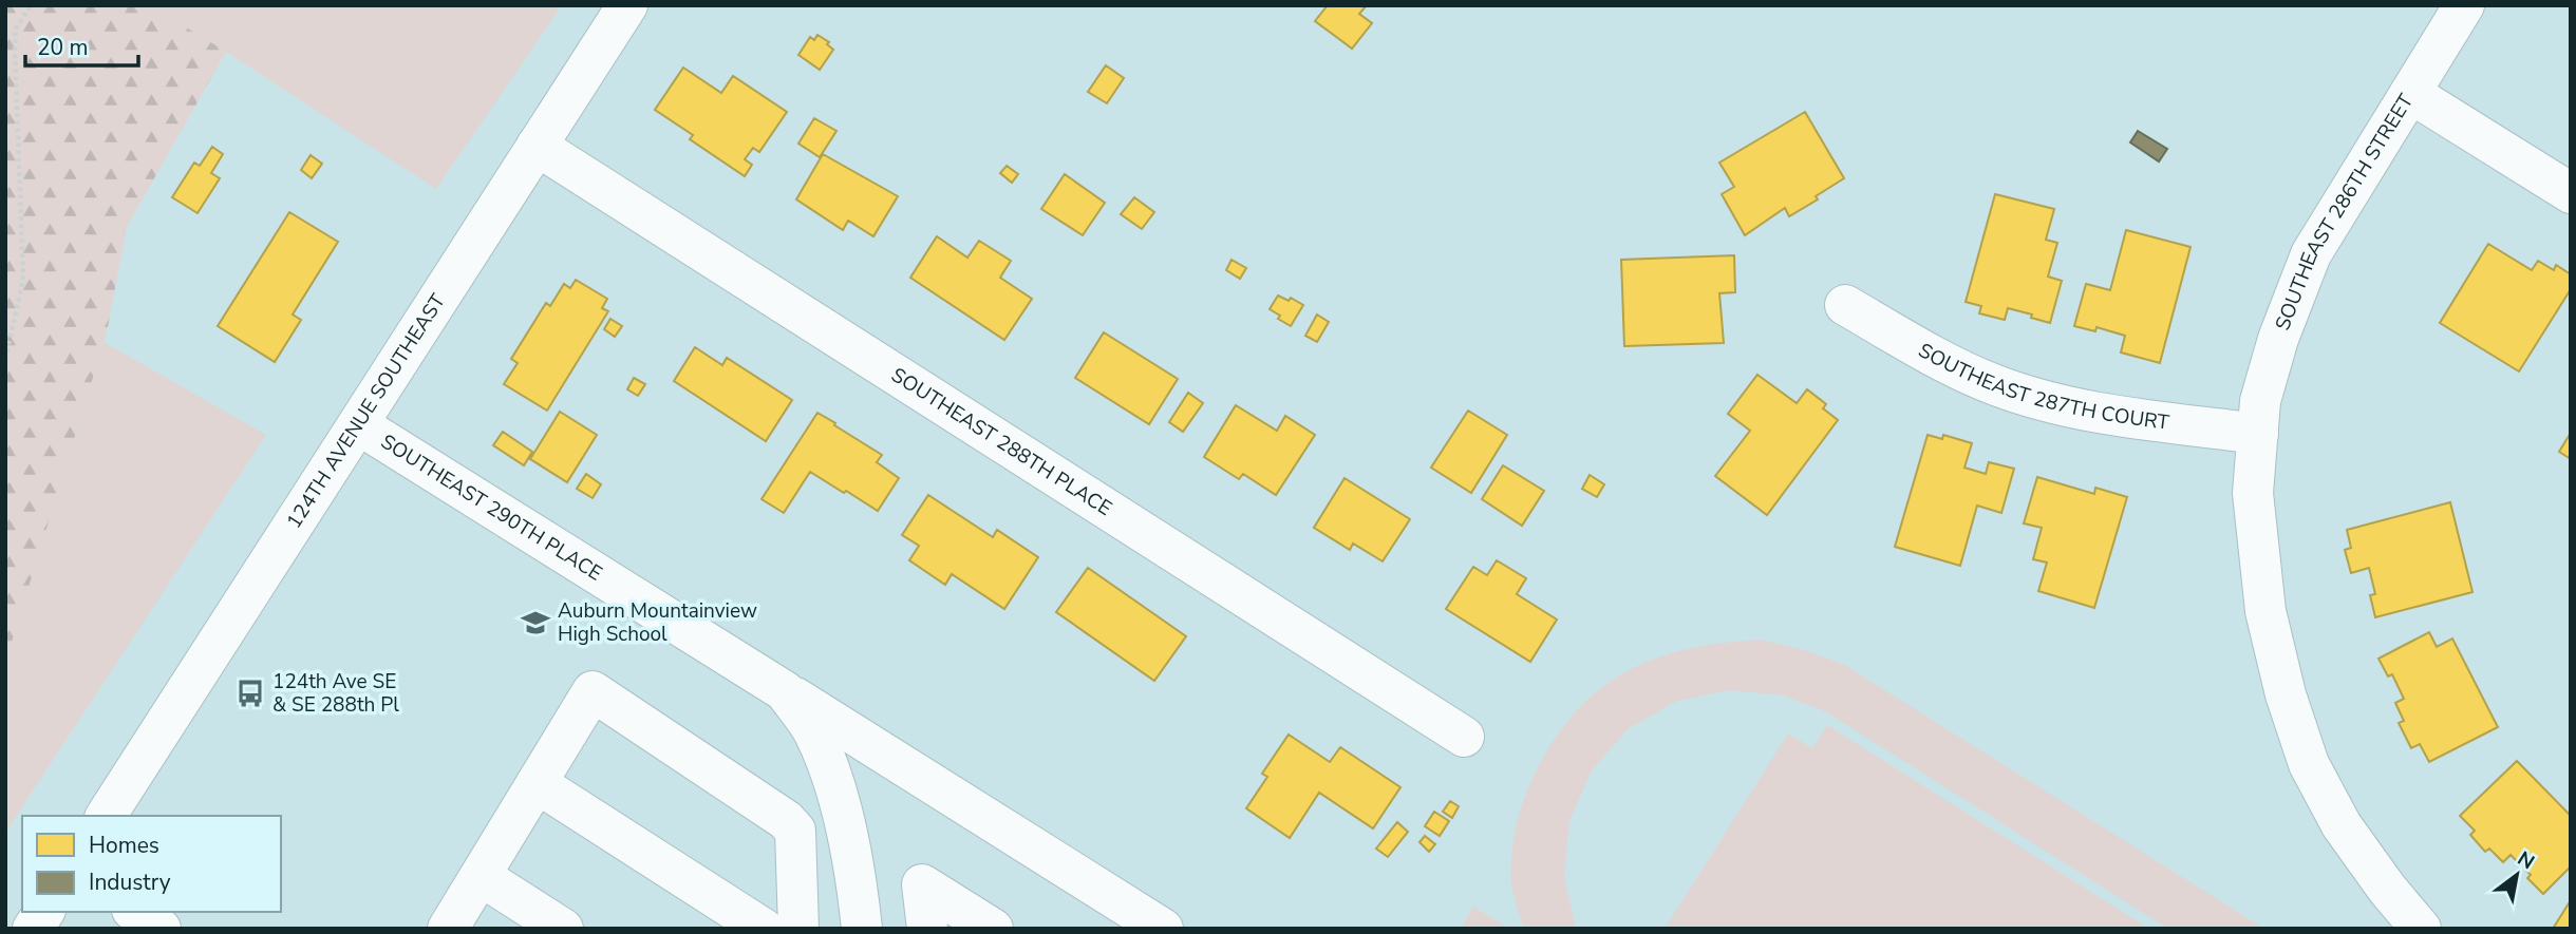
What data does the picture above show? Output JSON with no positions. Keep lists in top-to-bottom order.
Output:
{
  "streets": {
    "street": [
      "SOUTHEAST 286TH STREET",
      "SOUTHEAST 287TH COURT",
      "124TH AVENUE SOUTHEAST",
      "SOUTHEAST 288TH PLACE",
      "SOUTHEAST 290TH PLACE"
    ]
  },
  "crossings": [
    ["SOUTHEAST 286TH STREET", "SOUTHEAST 287TH COURT"],
    ["124TH AVENUE SOUTHEAST", "SOUTHEAST 288TH PLACE"],
    ["124TH AVENUE SOUTHEAST", "SOUTHEAST 290TH PLACE"]
  ],
  "places": {
    "school or university": ["Auburn Mountainview High School"],
    "bus stop": ["124th Ave SE & SE 288th Pl"]
  },
  "legend": ["Homes", "Industry"],
  "scale_bar": "20 m",
  "north": "top right"
}
